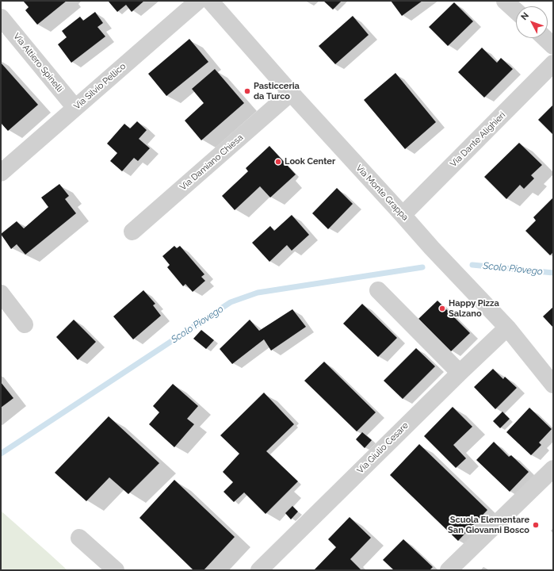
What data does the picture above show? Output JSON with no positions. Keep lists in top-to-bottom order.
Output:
{
  "streets": {
    "street": [
      "Via Altiero Spinelli",
      "Via Silvio Pellico",
      "Via Dante Alighieri",
      "Via Damiano Chiesa",
      "Via Monte Grappa",
      "Via Giulio Cesare"
    ]
  },
  "crossings": [
    ["Via Altiero Spinelli", "Via Silvio Pellico"],
    ["Via Dante Alighieri", "Via Monte Grappa"],
    ["Via Damiano Chiesa", "Via Monte Grappa"],
    ["Via Monte Grappa", "Via Giulio Cesare"]
  ],
  "water": ["Scolo Piovego"],
  "places": [
    "Pasticceria da Turco",
    "Look Center",
    "Happy Pizza Salzano",
    "Scuola Elementare San Giovanni Bosco"
  ],
  "north": "top left"
}
